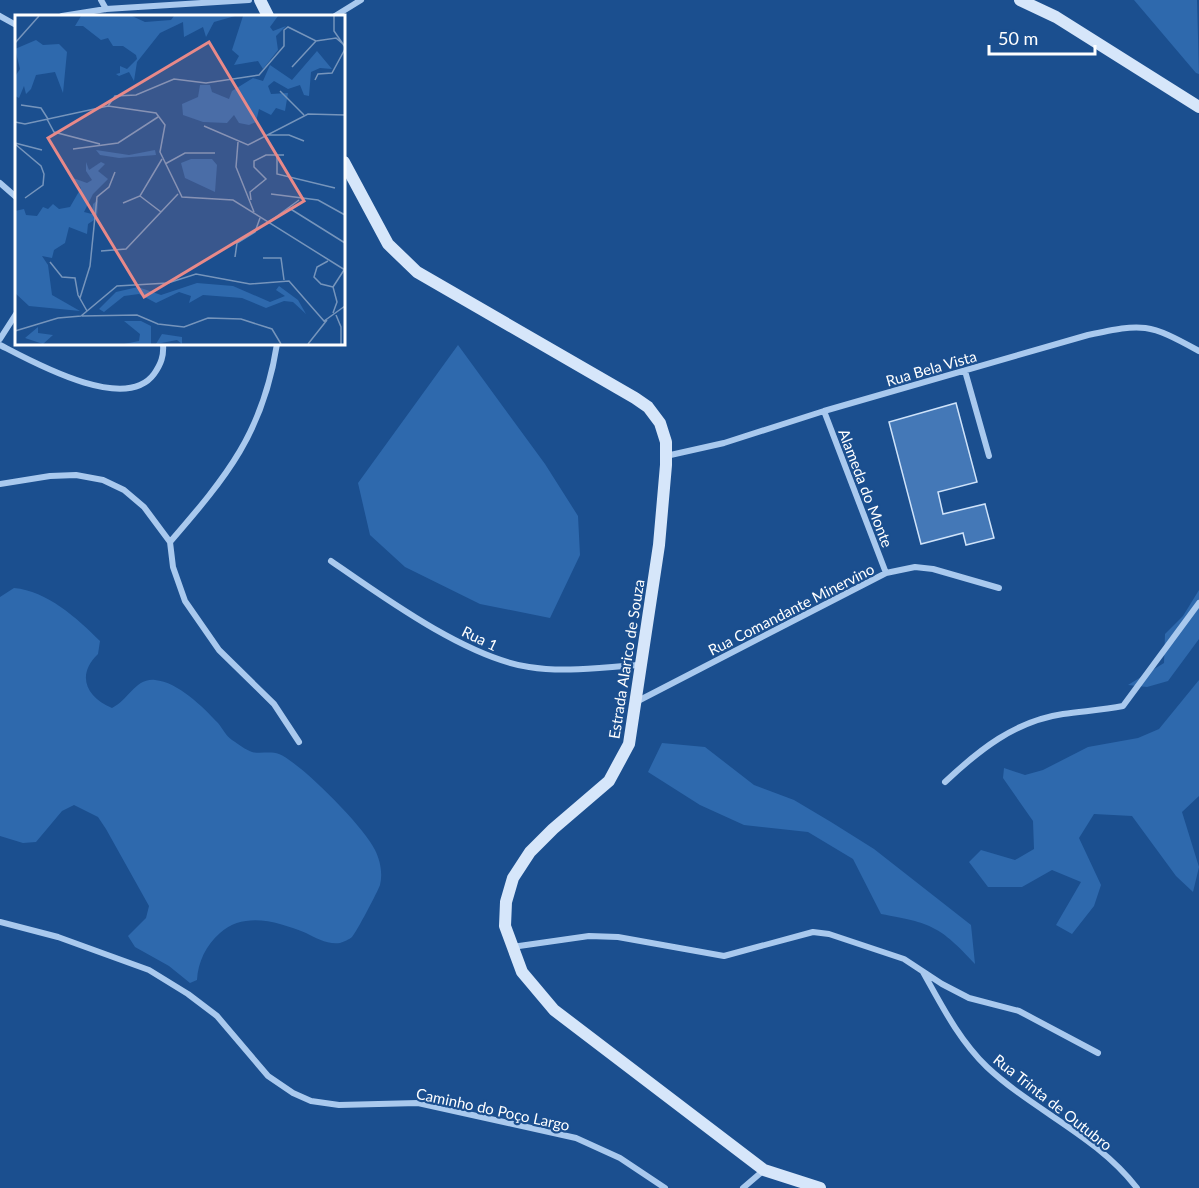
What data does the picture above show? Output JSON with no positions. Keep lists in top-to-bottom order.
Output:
{
  "streets": {
    "main road": ["Estrada Alarico de Souza"],
    "street": [
      "Rua Bela Vista",
      "Alameda do Monte",
      "Rua Comandante Minervino",
      "Rua 1",
      "Rua Trinta de Outubro",
      "Caminho do Poço Largo"
    ]
  },
  "crossings": [
    ["Rua Bela Vista", "Alameda do Monte"],
    ["Rua Bela Vista", "Estrada Alarico de Souza"],
    ["Alameda do Monte", "Rua Comandante Minervino"],
    ["Rua Comandante Minervino", "Estrada Alarico de Souza"],
    ["Rua 1", "Estrada Alarico de Souza"]
  ],
  "scale_bar": "50 m"
}
